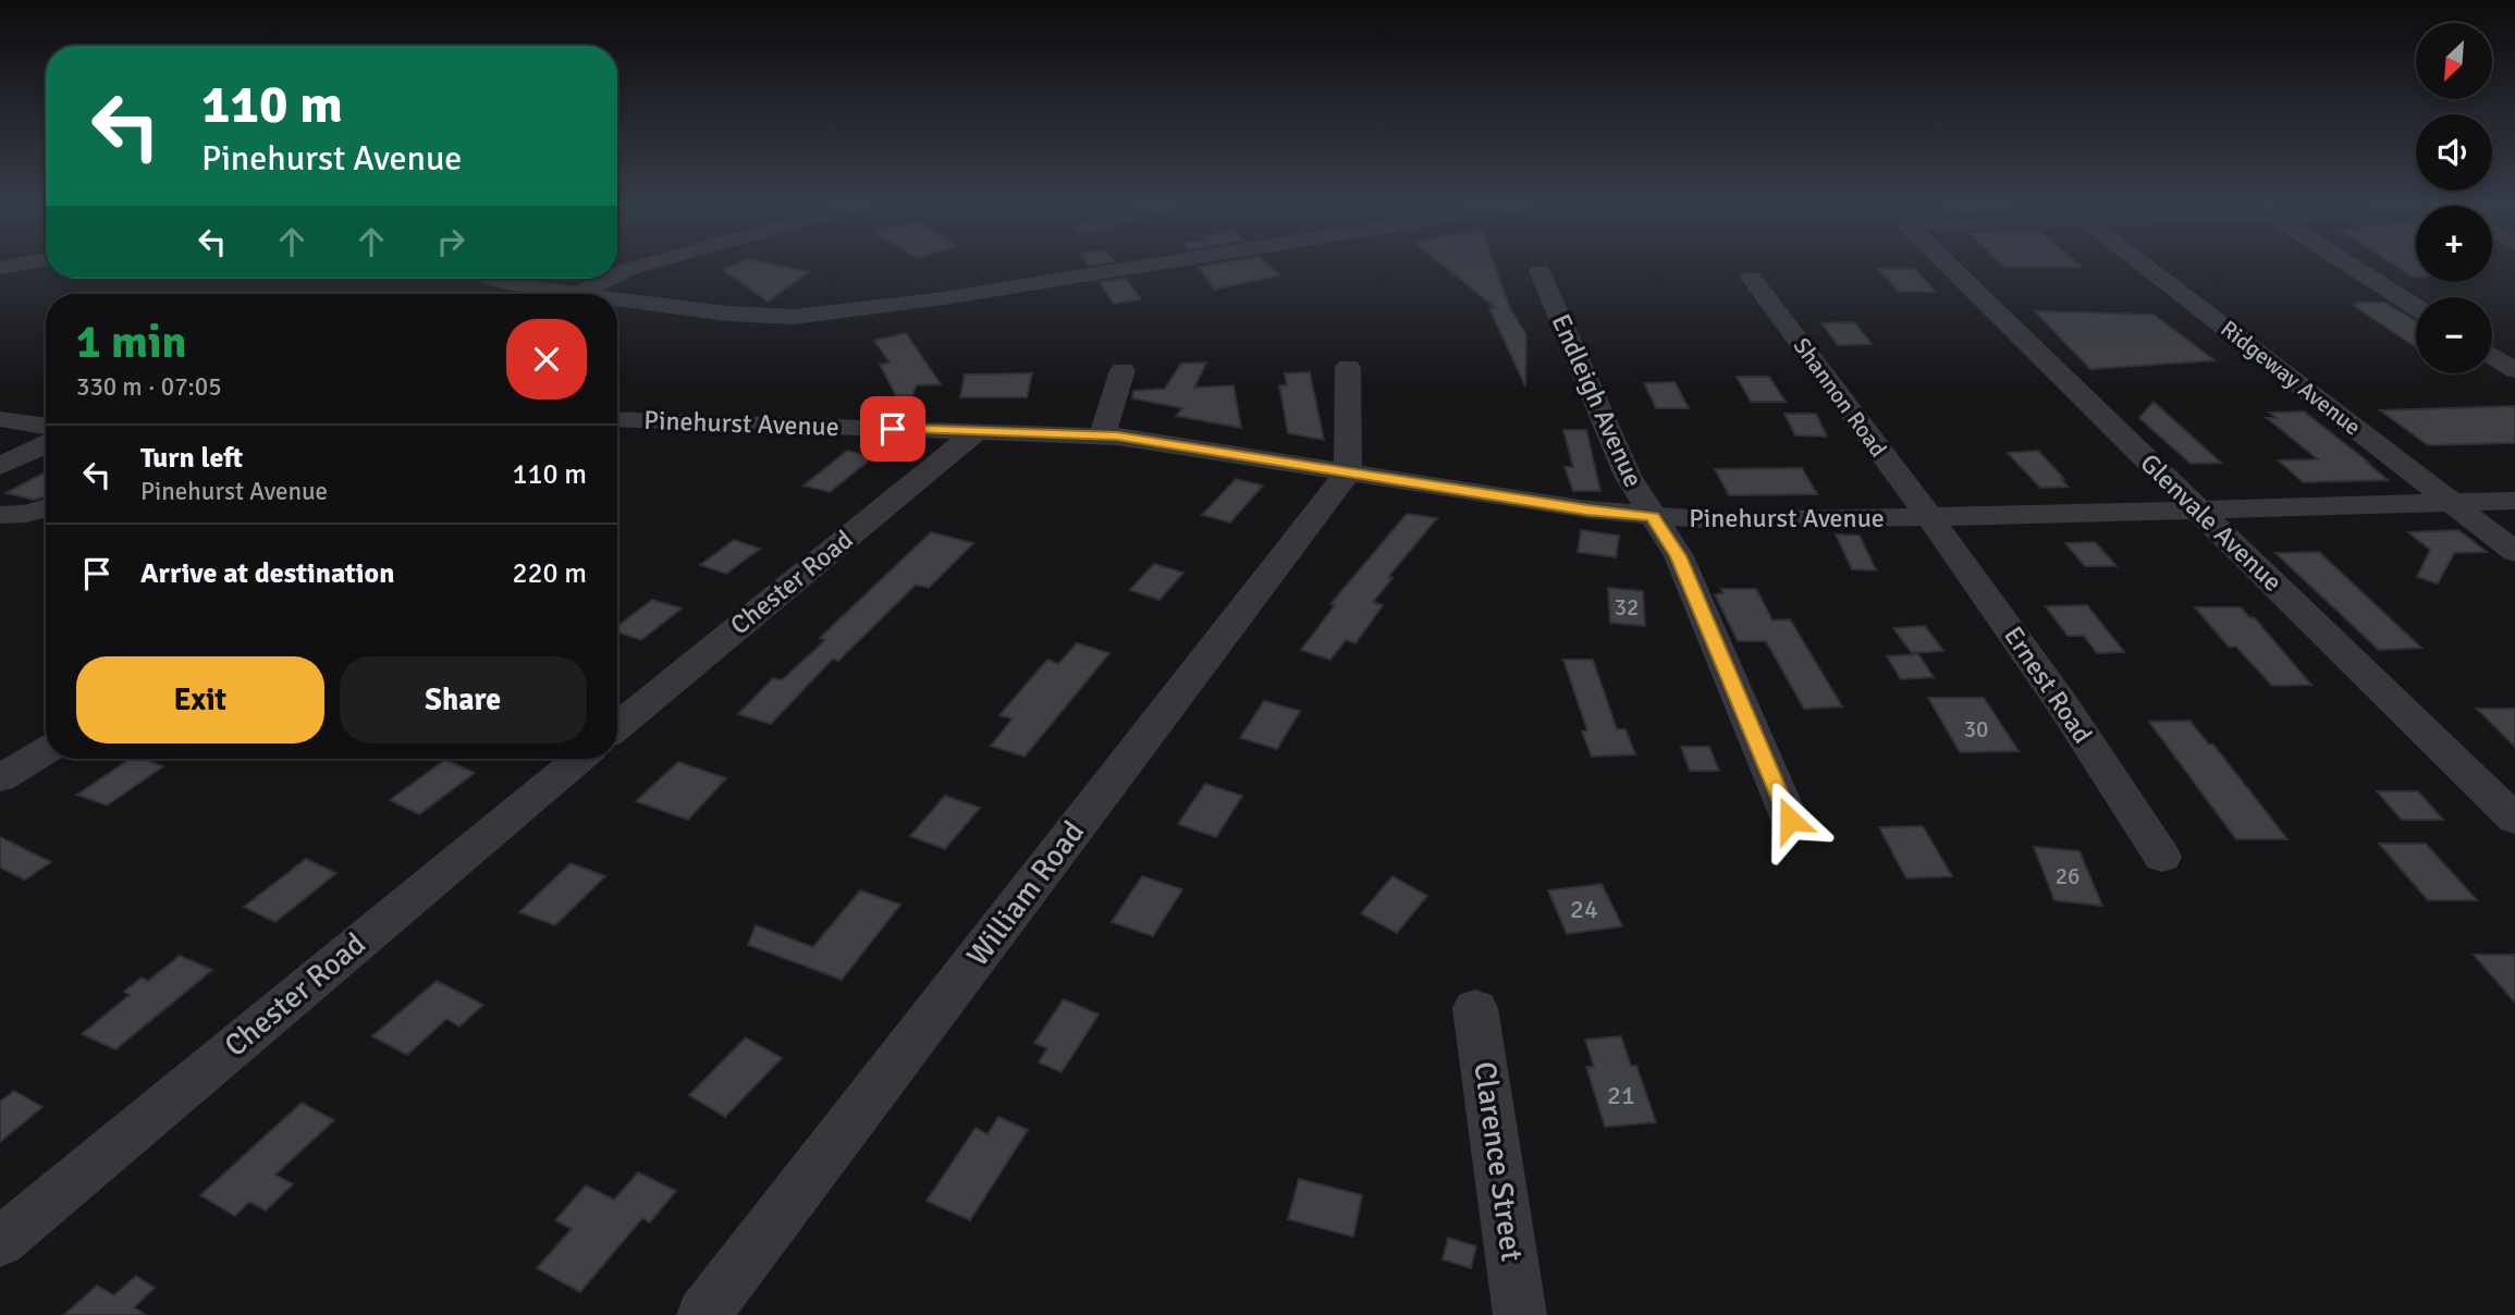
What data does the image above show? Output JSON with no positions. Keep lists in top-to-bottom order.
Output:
{
  "streets": {
    "street": [
      "Ridgeway Avenue",
      "Shannon Road",
      "Endleigh Avenue",
      "Pinehurst Avenue",
      "Glenvale Avenue",
      "Chester Road",
      "Ernest Road",
      "William Road",
      "Clarence Street"
    ]
  },
  "crossings": [
    ["Ridgeway Avenue", "Pinehurst Avenue"],
    ["Shannon Road", "Pinehurst Avenue"],
    ["Shannon Road", "Ernest Road"],
    ["Endleigh Avenue", "Pinehurst Avenue"],
    ["Pinehurst Avenue", "Glenvale Avenue"],
    ["Pinehurst Avenue", "Chester Road"],
    ["Pinehurst Avenue", "Ernest Road"],
    ["Pinehurst Avenue", "William Road"]
  ],
  "house_numbers": [
    "32",
    "30",
    "26",
    "24",
    "21"
  ],
  "north": "bottom left",
  "page": {
    "map_buttons": ["+", "−"],
    "turn": ["110 m", "Pinehurst Avenue"],
    "heading": ["1 min", "330 m · 07:05"],
    "list": [
      {
        "name": "Turn left",
        "note": "Pinehurst Avenue",
        "value": "110 m"
      },
      {
        "name": "Arrive at destination",
        "value": "220 m"
      }
    ],
    "buttons": ["Exit", "Share"]
  }
}
